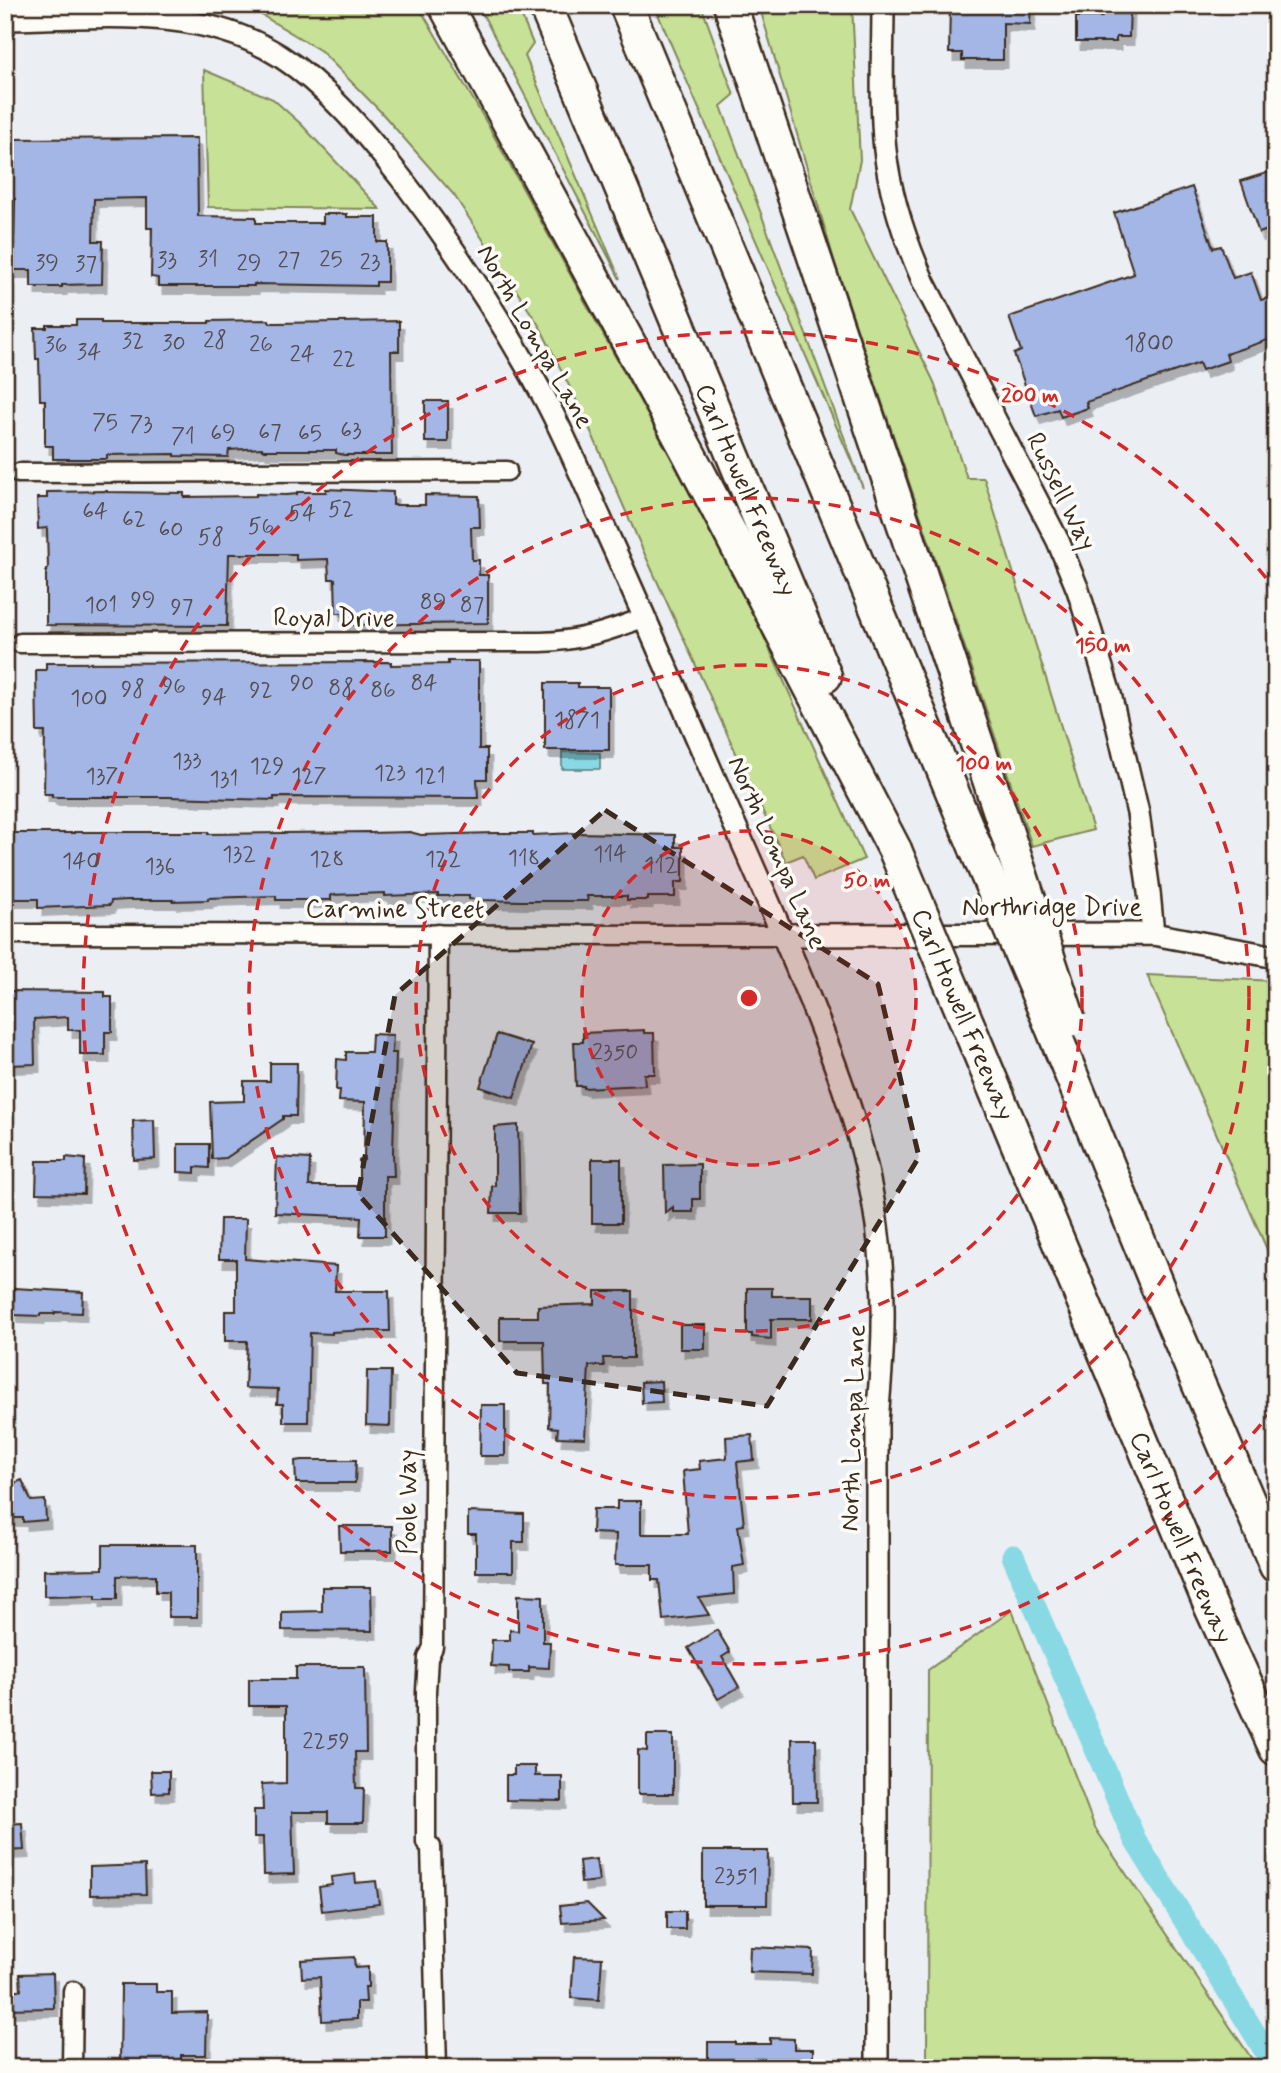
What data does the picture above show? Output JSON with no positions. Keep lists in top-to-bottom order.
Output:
{
  "streets": {
    "highway": ["Carl Howell Freeway"],
    "street": [
      "North Lompa Lane",
      "Russell Way",
      "Royal Drive",
      "Northridge Drive",
      "Carmine Street",
      "Poole Way"
    ]
  },
  "crossings": [
    ["North Lompa Lane", "Royal Drive"],
    ["North Lompa Lane", "Northridge Drive"],
    ["North Lompa Lane", "Carmine Street"],
    ["Russell Way", "Northridge Drive"],
    ["Northridge Drive", "Carmine Street"],
    ["Carmine Street", "Poole Way"]
  ],
  "house_numbers": [
    "31",
    "25",
    "33",
    "27",
    "23",
    "39",
    "29",
    "37",
    "28",
    "32",
    "30",
    "1800",
    "26",
    "36",
    "34",
    "24",
    "22",
    "75",
    "73",
    "63",
    "67",
    "69",
    "65",
    "71",
    "52",
    "64",
    "54",
    "62",
    "56",
    "60",
    "58",
    "99",
    "89",
    "101",
    "87",
    "97",
    "90",
    "84",
    "96",
    "88",
    "98",
    "92",
    "86",
    "94",
    "100",
    "1871",
    "133",
    "129",
    "123",
    "137",
    "127",
    "121",
    "131",
    "132",
    "114",
    "118",
    "128",
    "122",
    "140",
    "112",
    "136",
    "2350",
    "2259",
    "2351"
  ],
  "rings": [
    "200 m",
    "150 m",
    "100 m",
    "50 m"
  ]
}
